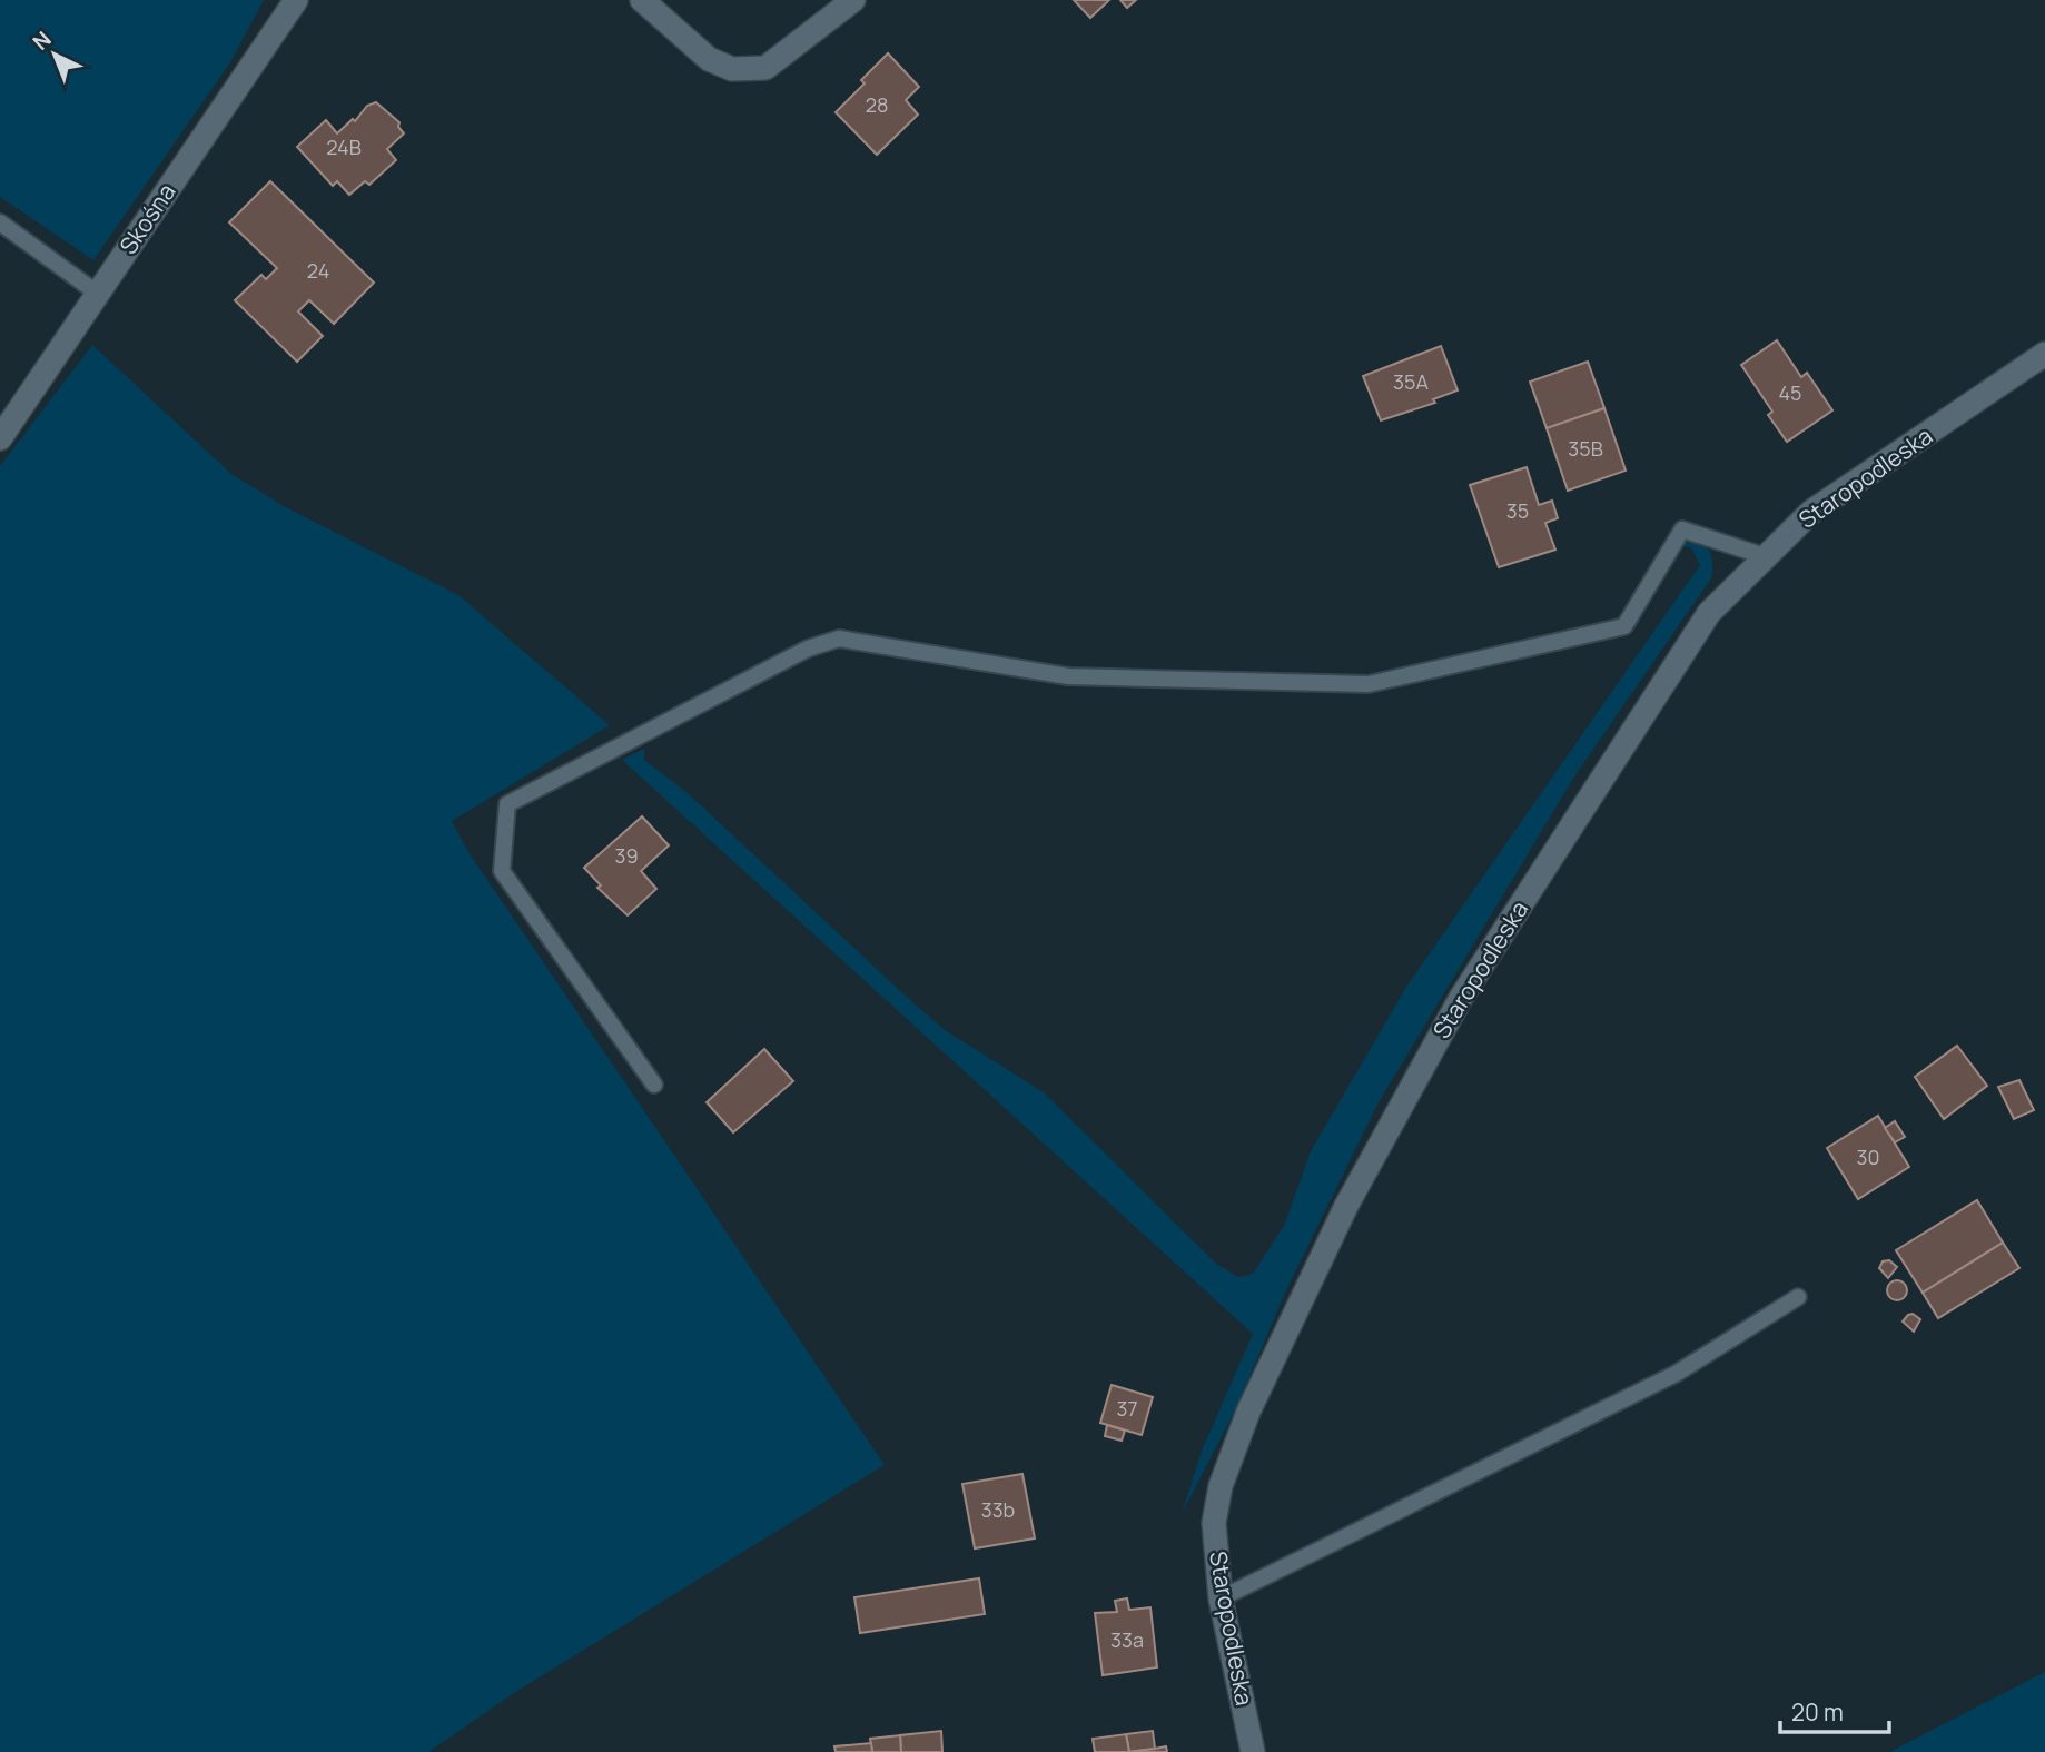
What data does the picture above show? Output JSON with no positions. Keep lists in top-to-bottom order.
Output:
{
  "streets": {
    "street": ["Skośna", "Staropodleska"]
  },
  "house_numbers": [
    "28",
    "24B",
    "24",
    "35A",
    "45",
    "35B",
    "35",
    "39",
    "30",
    "37",
    "33b",
    "33a"
  ],
  "scale_bar": "20 m",
  "north": "top left"
}
